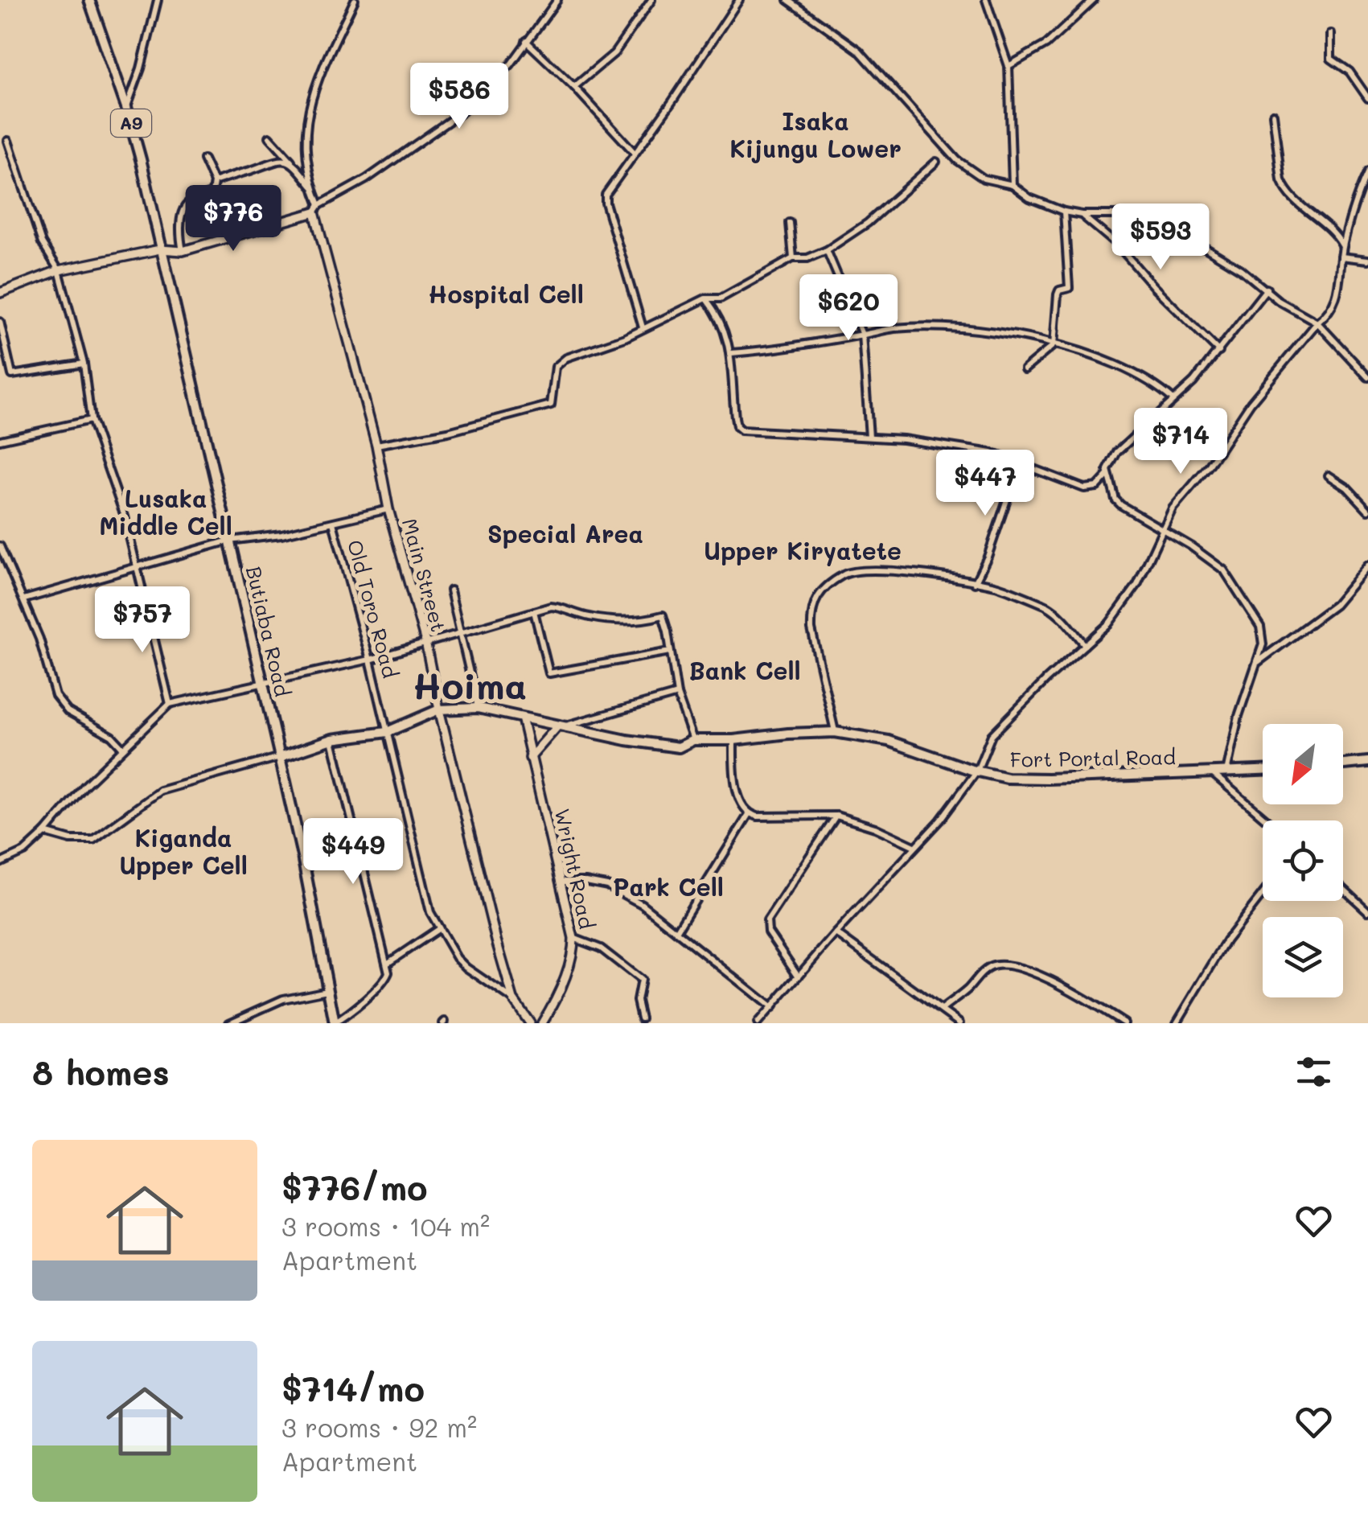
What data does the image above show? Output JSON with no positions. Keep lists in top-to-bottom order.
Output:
{
  "streets": {
    "main road": ["A9", "Butiaba Road", "Fort Portal Road"],
    "street": ["Main Street", "Old Toro Road", "Wright Road"]
  },
  "crossings": [
    ["A9", "Butiaba Road"],
    ["Main Street", "Old Toro Road"],
    ["Main Street", "Fort Portal Road"],
    ["Fort Portal Road", "Wright Road"]
  ],
  "districts": [
    "Isaka Kijungu Lower",
    "Hospital Cell",
    "Lusaka Middle Cell",
    "Special Area",
    "Upper Kiryatete",
    "Bank Cell",
    "Hoima",
    "Kiganda Upper Cell",
    "Park Cell"
  ],
  "north": "bottom left",
  "page": {
    "price": [
      "$586",
      "$776",
      "$593",
      "$620",
      "$714",
      "$447",
      "$757",
      "$449"
    ],
    "heading": "8 homes",
    "list": [
      {
        "name": "$776/mo",
        "note": "3 rooms · 104 m² · Apartment"
      },
      {
        "name": "$714/mo",
        "note": "3 rooms · 92 m² · Apartment"
      }
    ]
  }
}
